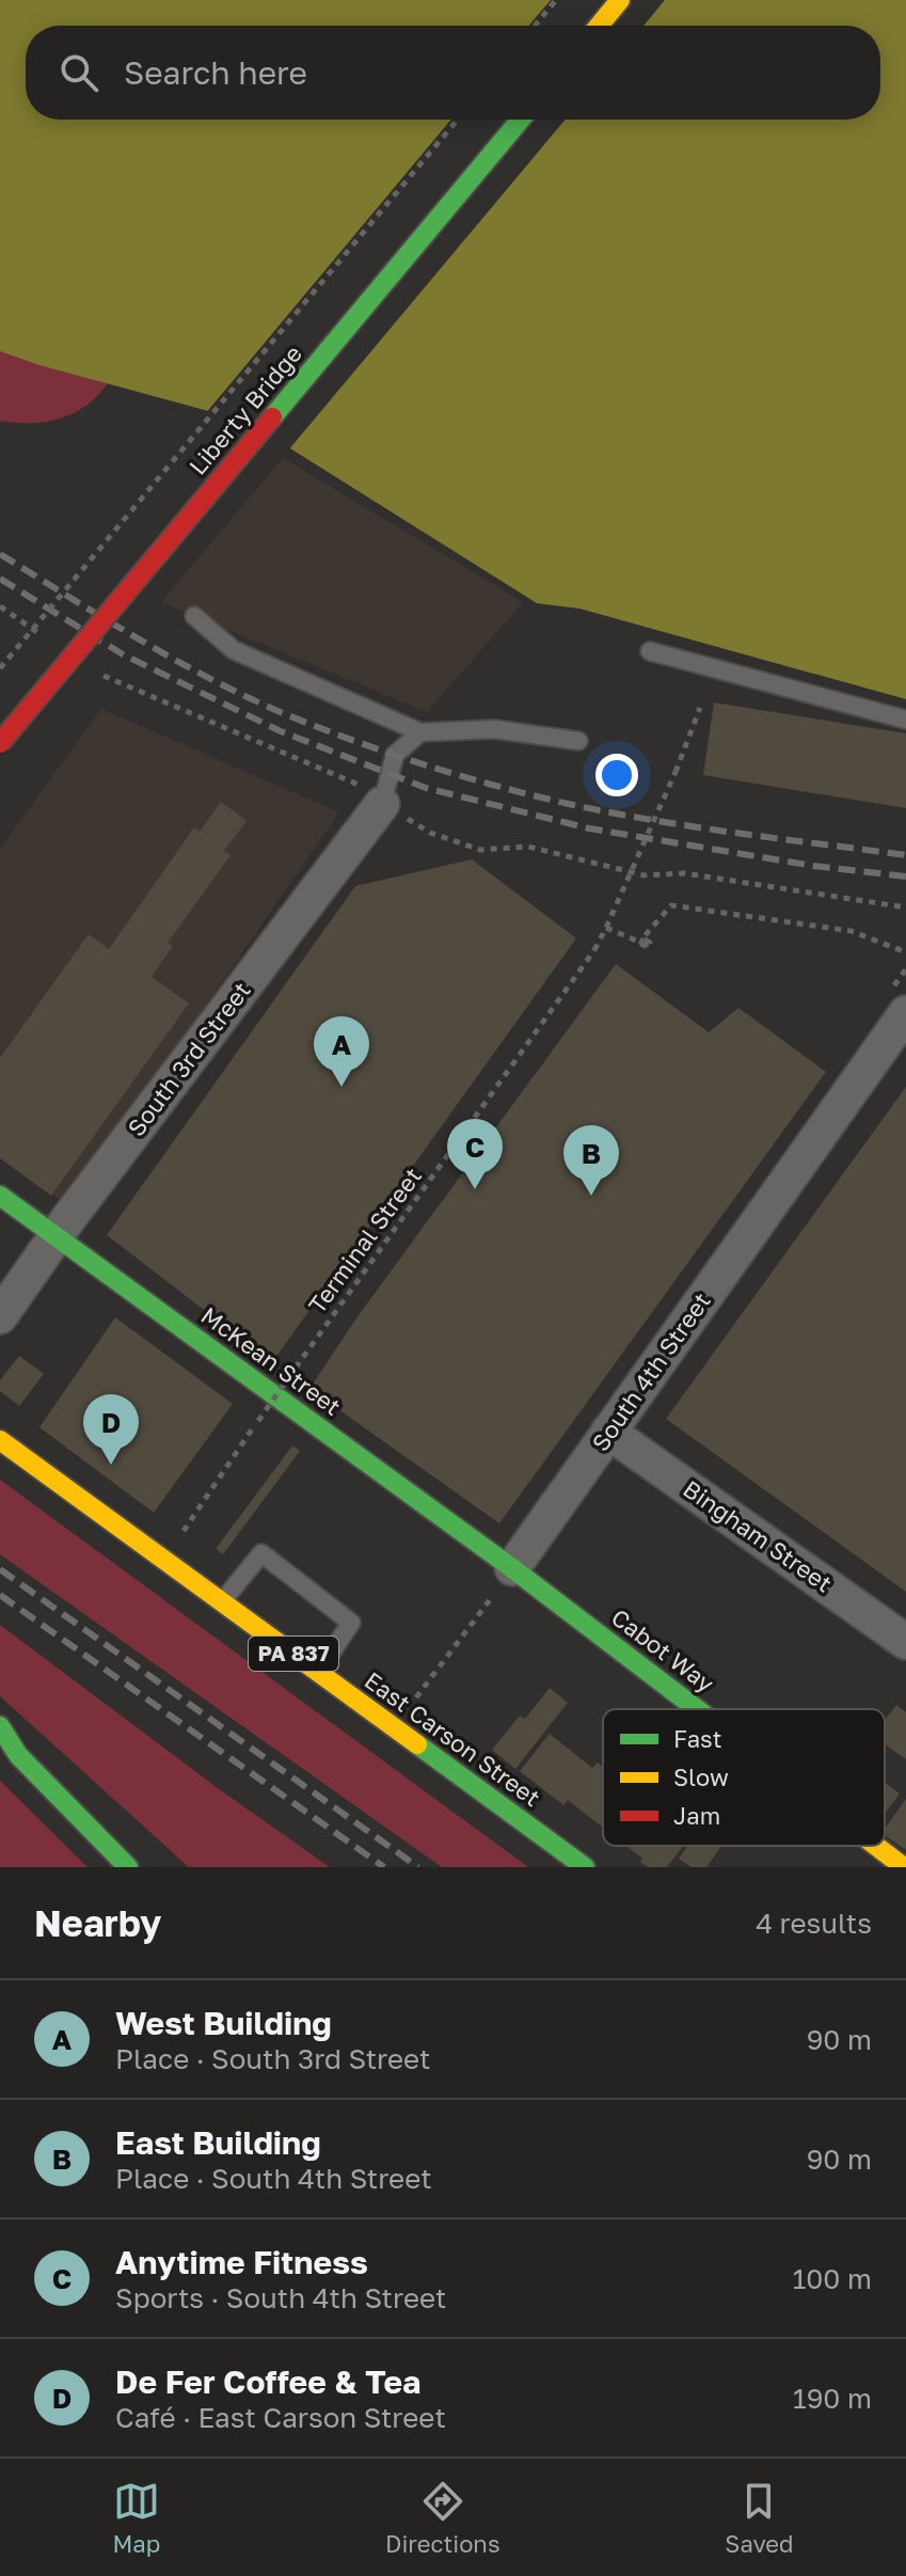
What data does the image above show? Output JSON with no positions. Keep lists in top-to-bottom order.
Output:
{
  "streets": {
    "main road": [
      "Liberty Bridge",
      "McKean Street",
      "Cabot Way",
      "PA 837",
      "East Carson Street"
    ],
    "street": ["South 3rd Street", "South 4th Street", "Bingham Street"],
    "path": ["Terminal Street"]
  },
  "crossings": [
    ["South 3rd Street", "McKean Street"],
    ["Terminal Street", "East Carson Street"],
    ["McKean Street", "South 4th Street"],
    ["McKean Street", "Cabot Way"],
    ["South 4th Street", "Bingham Street"],
    ["South 4th Street", "Cabot Way"]
  ],
  "legend": ["Fast", "Slow", "Jam"],
  "page": {
    "search": "Search here",
    "pins": [
      "A",
      "C",
      "B",
      "D"
    ],
    "heading": ["Nearby", "4 results"],
    "list": [
      {
        "mark": "A",
        "name": "West Building",
        "note": "Place · South 3rd Street",
        "value": "90 m"
      },
      {
        "mark": "B",
        "name": "East Building",
        "note": "Place · South 4th Street",
        "value": "90 m"
      },
      {
        "mark": "C",
        "name": "Anytime Fitness",
        "note": "Sports · South 4th Street",
        "value": "100 m"
      },
      {
        "mark": "D",
        "name": "De Fer Coffee & Tea",
        "note": "Café · East Carson Street",
        "value": "190 m"
      }
    ],
    "nav": ["Map", "Directions", "Saved"]
  }
}
